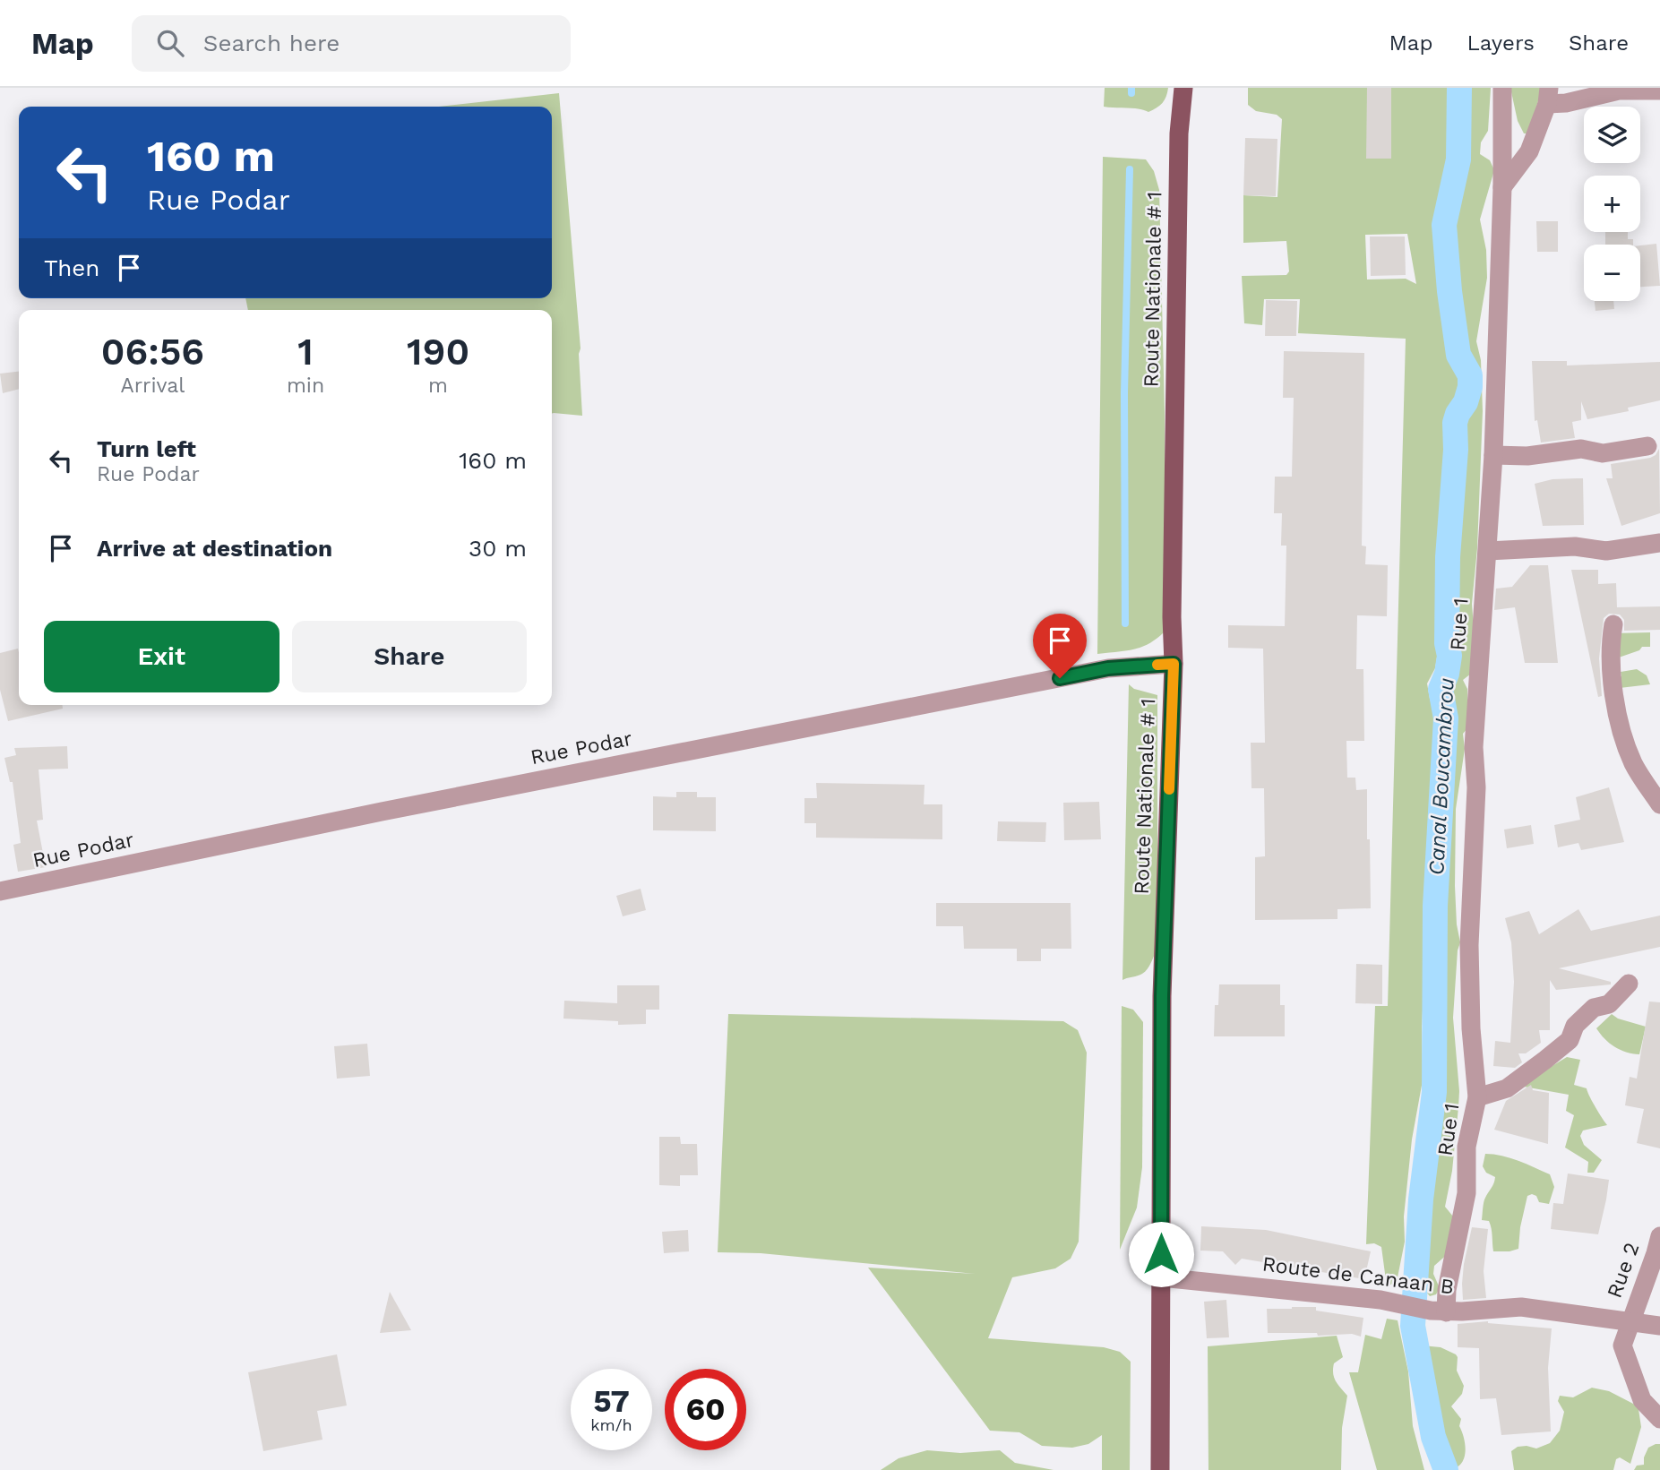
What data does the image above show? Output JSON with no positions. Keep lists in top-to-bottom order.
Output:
{
  "streets": {
    "main road": ["Route Nationale # 1"],
    "street": [
      "Rue 1",
      "Rue Podar",
      "Rue 2",
      "Route de Canaan B"
    ]
  },
  "crossings": [
    ["Route Nationale # 1", "Rue Podar"],
    ["Route Nationale # 1", "Route de Canaan B"],
    ["Rue 1", "Route de Canaan B"],
    ["Rue 2", "Route de Canaan B"]
  ],
  "water": ["Canal Boucambrou"],
  "page": {
    "header": "Map",
    "search": "Search here",
    "nav": ["Map", "Layers", "Share"],
    "map_buttons": ["+", "−"],
    "turn": ["160 m", "Rue Podar"],
    "then": "Then",
    "eta": [
      "06:56",
      "Arrival",
      "1",
      "min",
      "190",
      "m"
    ],
    "list": [
      {
        "name": "Turn left",
        "note": "Rue Podar",
        "value": "160 m"
      },
      {
        "name": "Arrive at destination",
        "value": "30 m"
      }
    ],
    "buttons": ["Exit", "Share"],
    "speed": "57 km/h",
    "limit": "60"
  }
}
